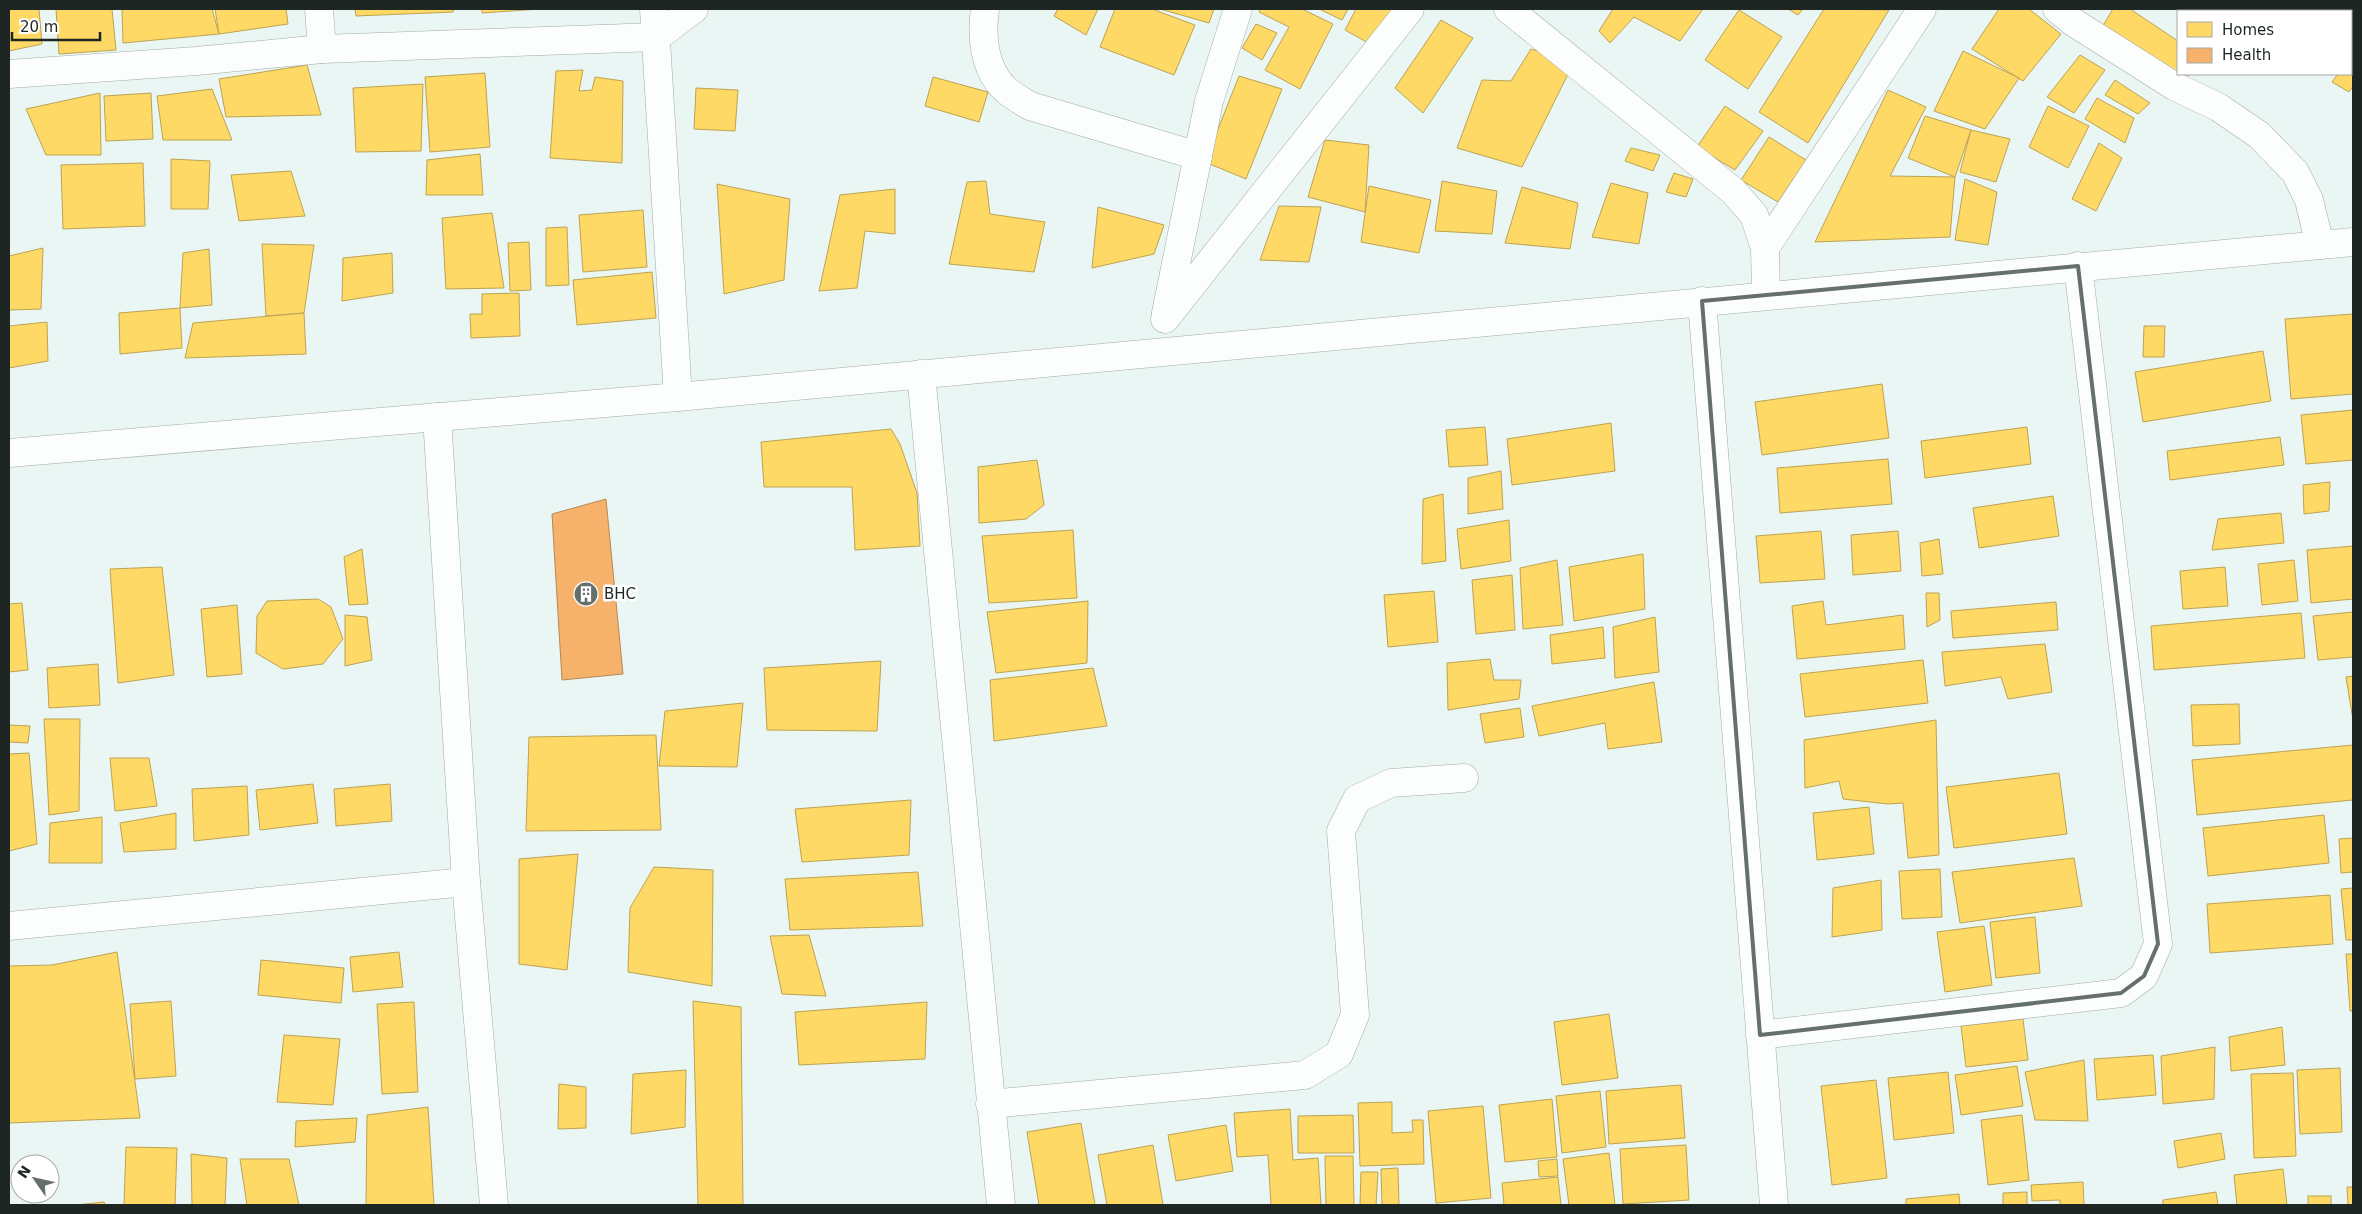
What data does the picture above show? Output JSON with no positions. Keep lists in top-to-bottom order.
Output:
{
  "places": {
    "building": ["BHC"]
  },
  "legend": ["Homes", "Health"],
  "scale_bar": "20 m",
  "north": "top left"
}
